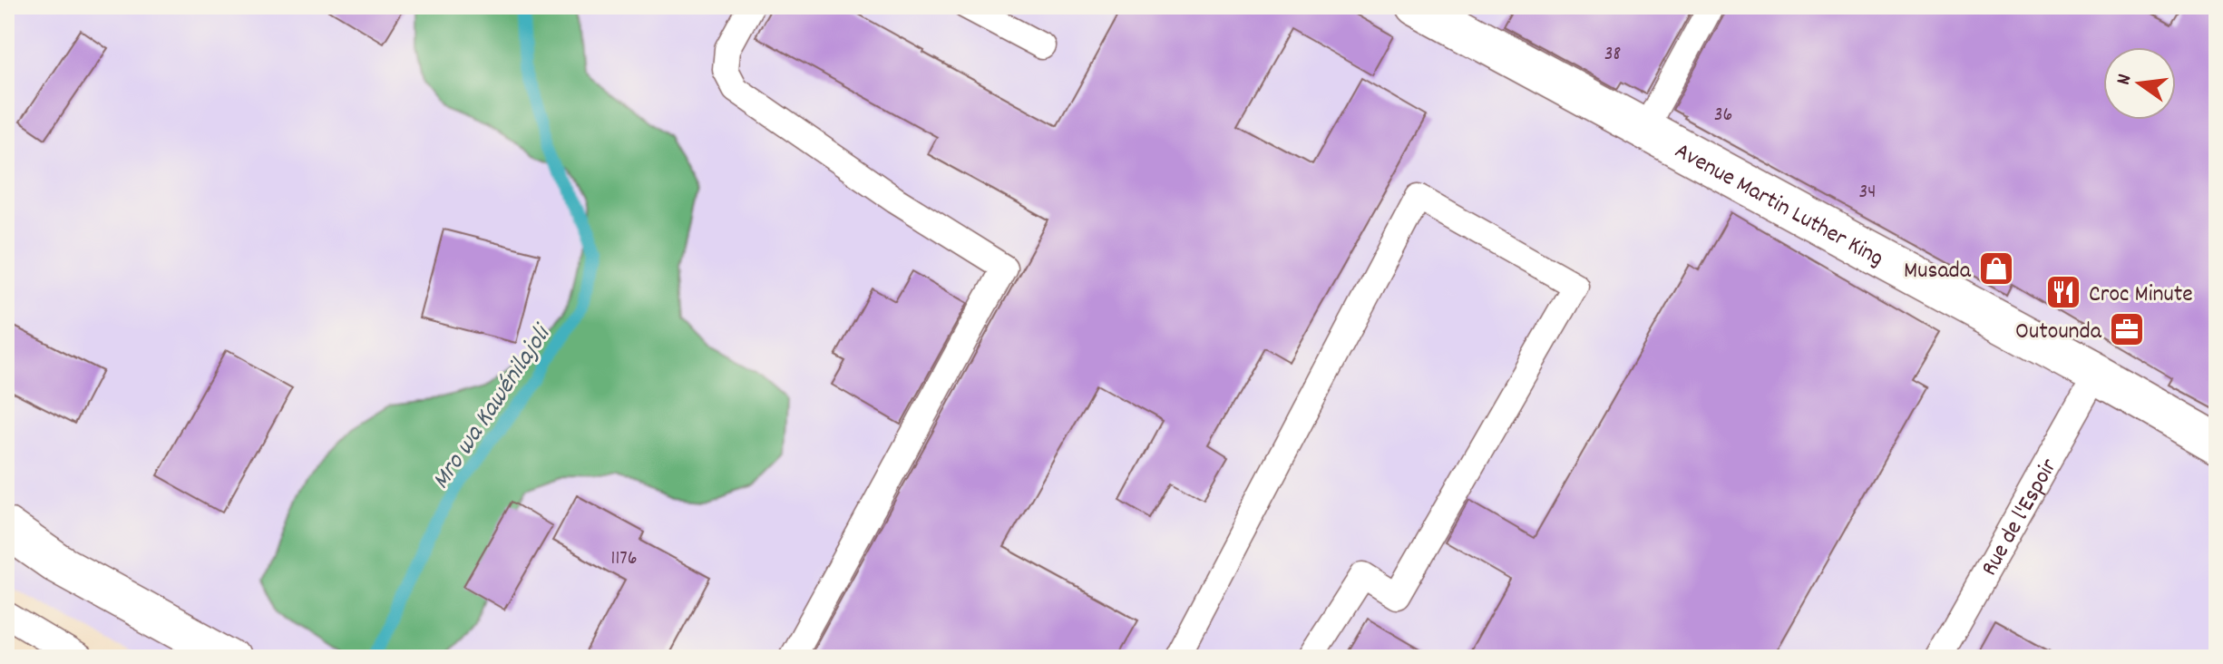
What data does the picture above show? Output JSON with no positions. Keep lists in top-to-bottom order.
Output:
{
  "streets": {
    "street": ["Avenue Martin Luther King"],
    "lane": ["Rue de l'Espoir"]
  },
  "crossings": [
    ["Avenue Martin Luther King", "Rue de l'Espoir"]
  ],
  "water": ["Mro wa Kawénilajoli"],
  "places": {
    "shop": ["Musada"],
    "restaurant": ["Croc Minute"],
    "office": ["Outounda"]
  },
  "house_numbers": [
    "38",
    "36",
    "34",
    "1176"
  ],
  "north": "left"
}
